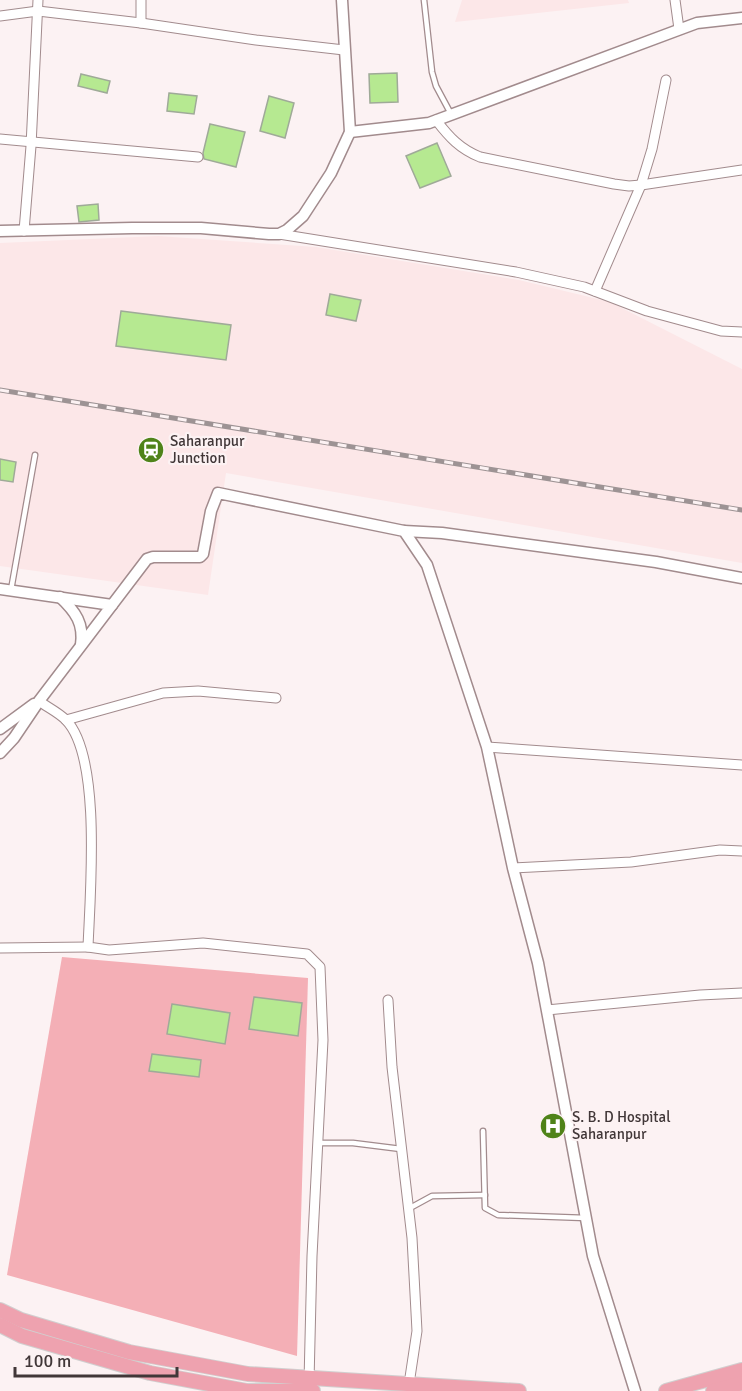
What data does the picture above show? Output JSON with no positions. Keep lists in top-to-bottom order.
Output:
{
  "places": {
    "station": ["Saharanpur Junction"],
    "hospital": ["S. B. D Hospital Saharanpur"]
  },
  "scale_bar": "100 m"
}
